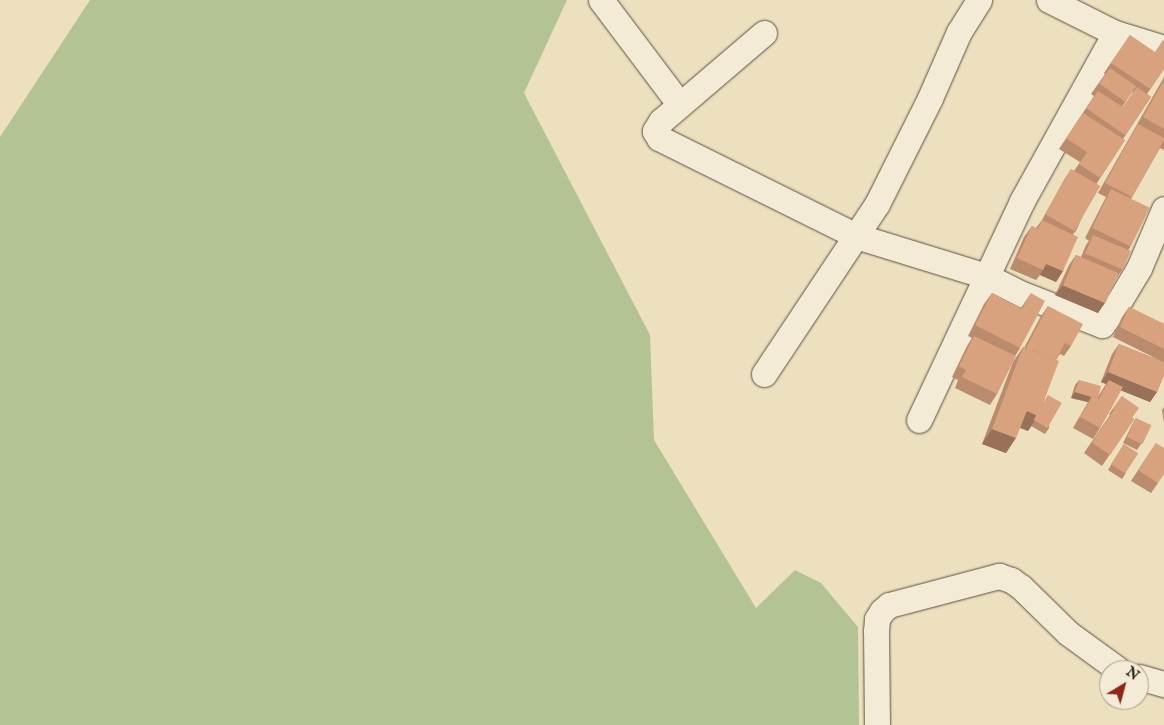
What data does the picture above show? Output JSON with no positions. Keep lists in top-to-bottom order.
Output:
{
  "north": "top right"
}
